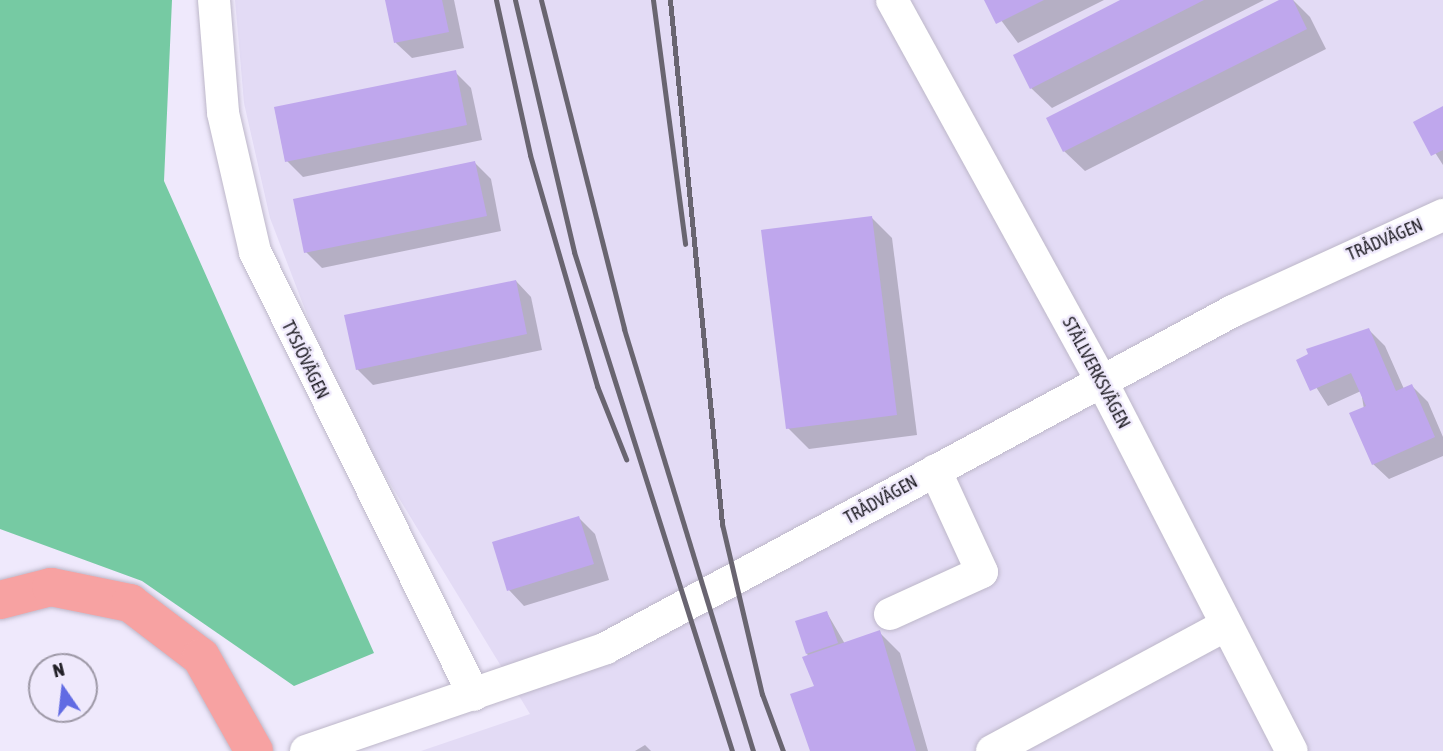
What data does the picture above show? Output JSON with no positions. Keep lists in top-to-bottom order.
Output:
{
  "streets": {
    "street": ["TRÅDVÄGEN", "TYSJÖVÄGEN", "STÄLLVERKSVÄGEN"]
  },
  "crossings": [
    ["TRÅDVÄGEN", "TYSJÖVÄGEN"],
    ["TRÅDVÄGEN", "STÄLLVERKSVÄGEN"]
  ],
  "north": "top"
}
